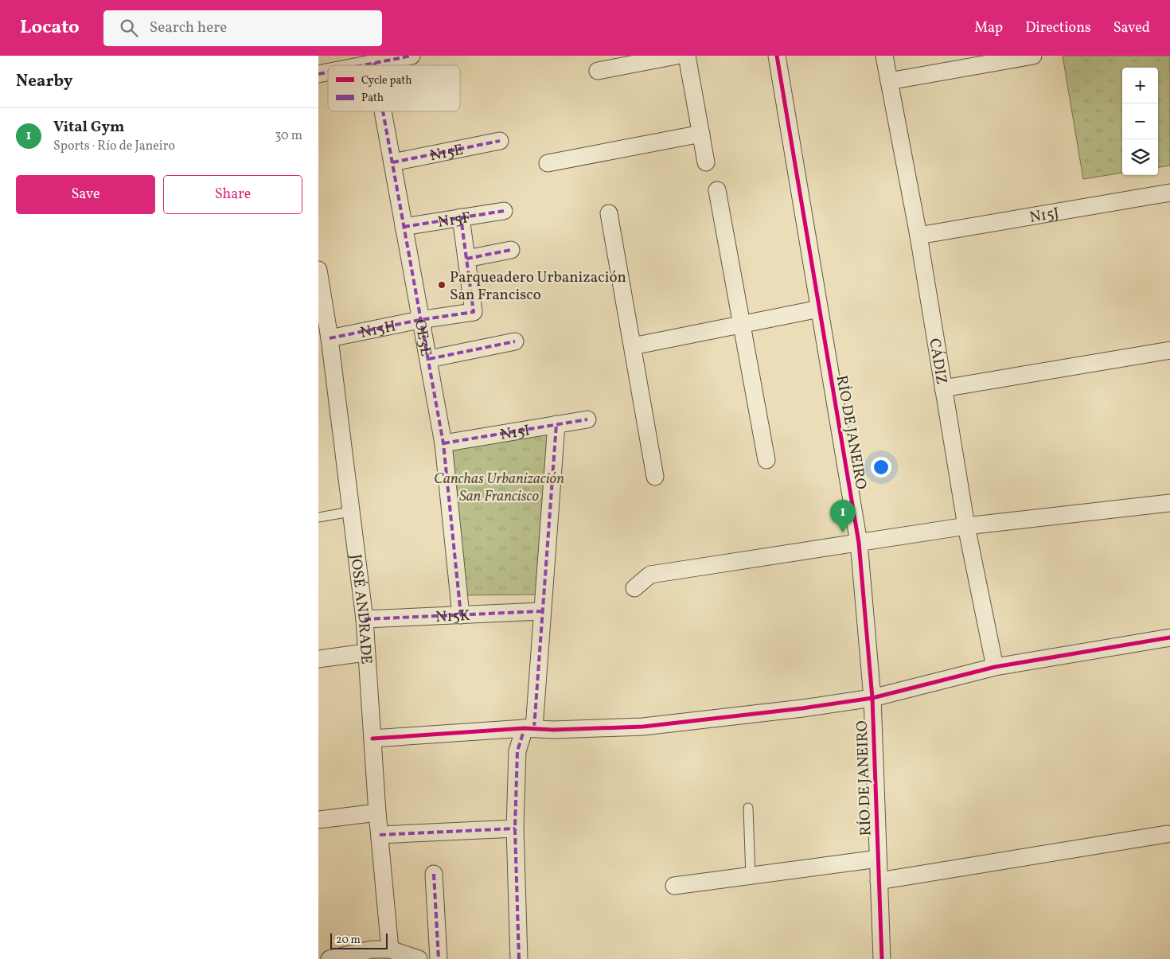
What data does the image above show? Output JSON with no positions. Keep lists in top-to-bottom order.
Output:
{
  "streets": {
    "street": [
      "N15E",
      "N15J",
      "N15F",
      "N15H",
      "OE3E",
      "CÁDIZ",
      "N15I",
      "RÍO DE JANEIRO",
      "JOSÉ ANDRADE",
      "N15K"
    ]
  },
  "crossings": [
    ["N15E", "OE3E"],
    ["N15J", "CÁDIZ"],
    ["N15F", "OE3E"],
    ["N15H", "OE3E"],
    ["N15H", "JOSÉ ANDRADE"],
    ["OE3E", "N15I"],
    ["OE3E", "N15K"],
    ["JOSÉ ANDRADE", "N15K"]
  ],
  "parks": ["Canchas Urbanización San Francisco"],
  "places": ["Parqueadero Urbanización San Francisco"],
  "legend": ["Cycle path", "Path"],
  "scale_bar": "20 m",
  "page": {
    "header": "Locato",
    "search": "Search here",
    "nav": ["Map", "Directions", "Saved"],
    "heading": "Nearby",
    "map_buttons": ["+", "−"],
    "list": [
      {
        "mark": "1",
        "name": "Vital Gym",
        "note": "Sports · Río de Janeiro",
        "value": "30 m"
      }
    ],
    "buttons": ["Save", "Share"],
    "pins": "1",
    "scale": "20 m"
  }
}
